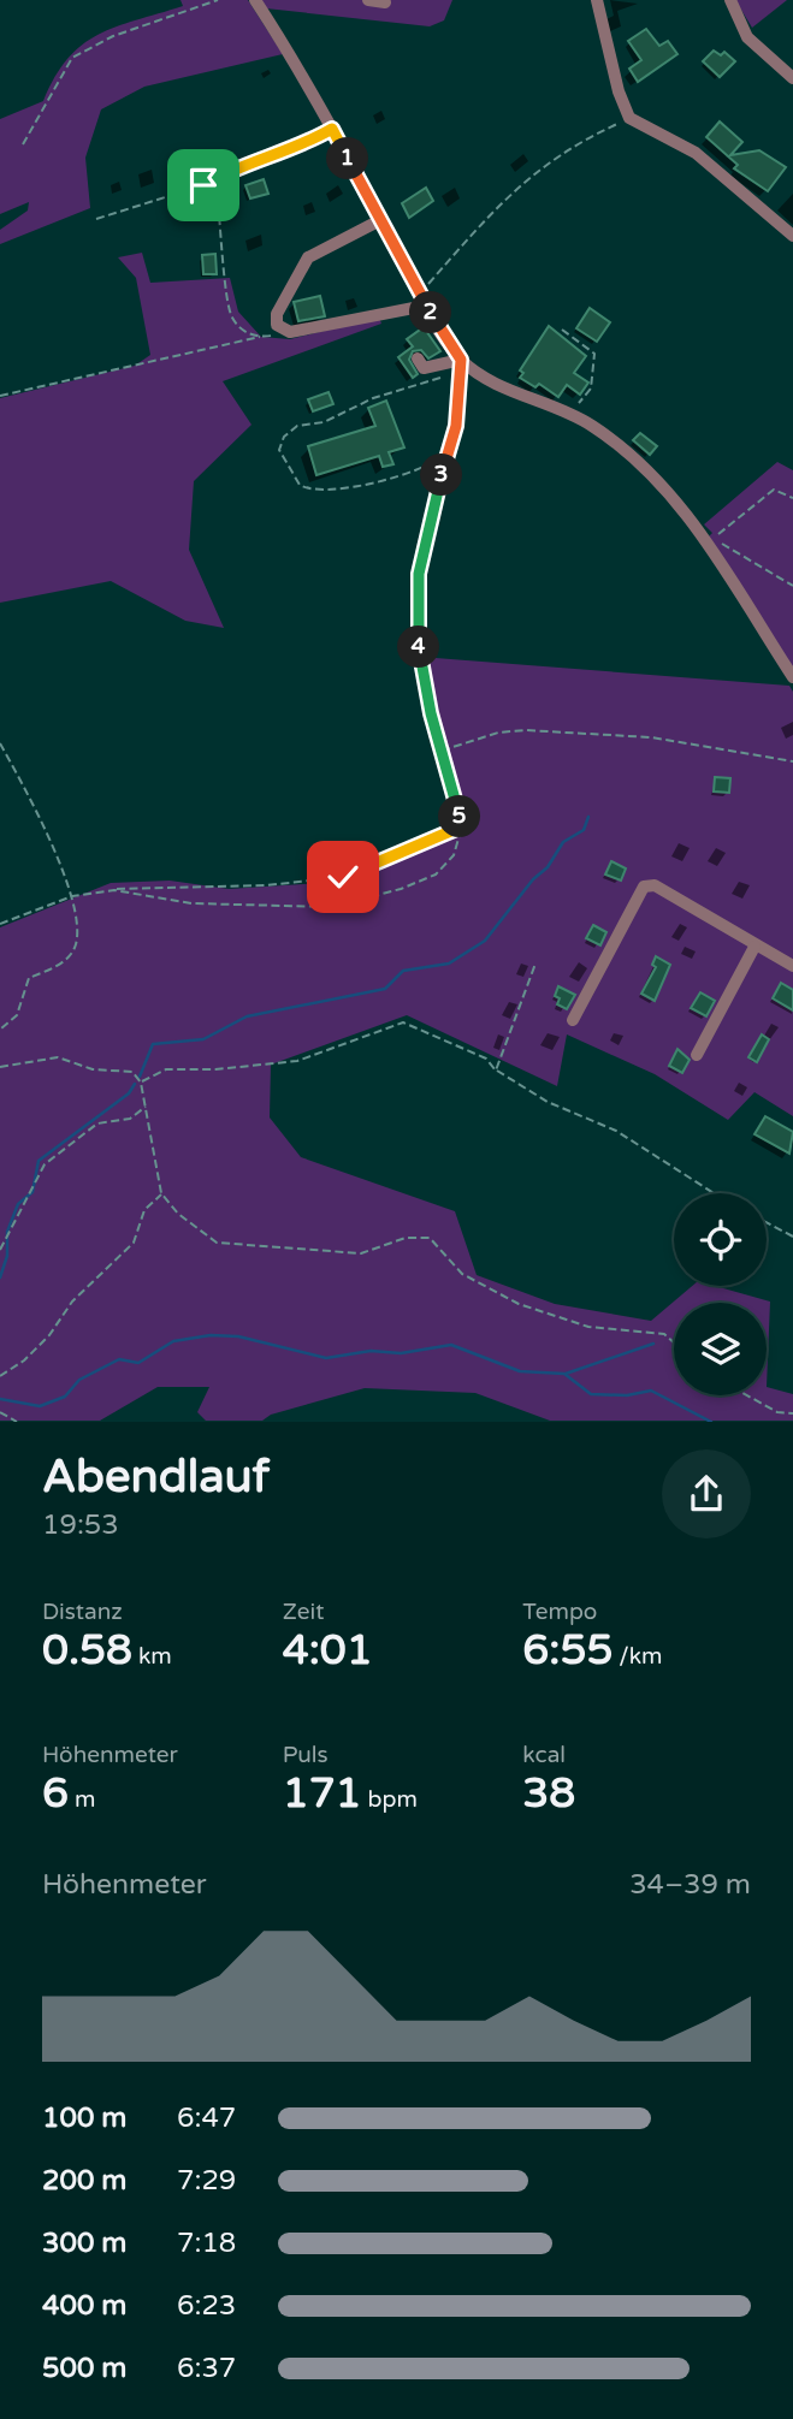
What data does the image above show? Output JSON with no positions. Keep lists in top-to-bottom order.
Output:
{
  "page": {
    "pins": [
      "1",
      "2",
      "3",
      "4",
      "5"
    ],
    "heading": ["Abendlauf", "19:53"],
    "stats": [
      ["Distanz", "0.58 km"],
      ["Zeit", "4:01"],
      ["Tempo", "6:55 /km"],
      ["Höhenmeter", "6 m"],
      ["Puls", "171 bpm"],
      ["kcal", "38"]
    ],
    "chart": ["Höhenmeter", "34–39 m"],
    "list": [
      {
        "name": "100 m",
        "note": "6:47"
      },
      {
        "name": "200 m",
        "note": "7:29"
      },
      {
        "name": "300 m",
        "note": "7:18"
      },
      {
        "name": "400 m",
        "note": "6:23"
      },
      {
        "name": "500 m",
        "note": "6:37"
      }
    ]
  }
}
